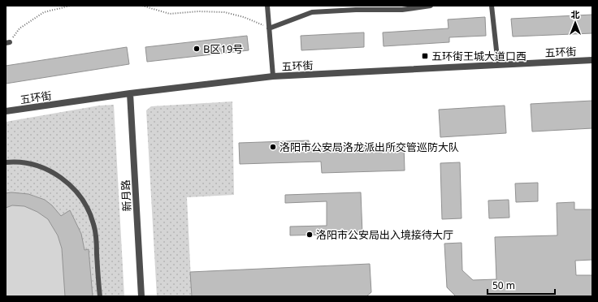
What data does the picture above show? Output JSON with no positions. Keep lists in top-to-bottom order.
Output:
{
  "streets": {
    "street": ["五环街", "新月路"]
  },
  "crossings": [
    ["五环街", "新月路"]
  ],
  "places": {
    "other": ["B区19号", "洛阳市公安局洛龙派出所交管巡防大队", "洛阳市公安局出入境接待大厅"],
    "transit": ["五环街王城大道口西"]
  },
  "scale_bar": "50 m",
  "north": "top"
}
